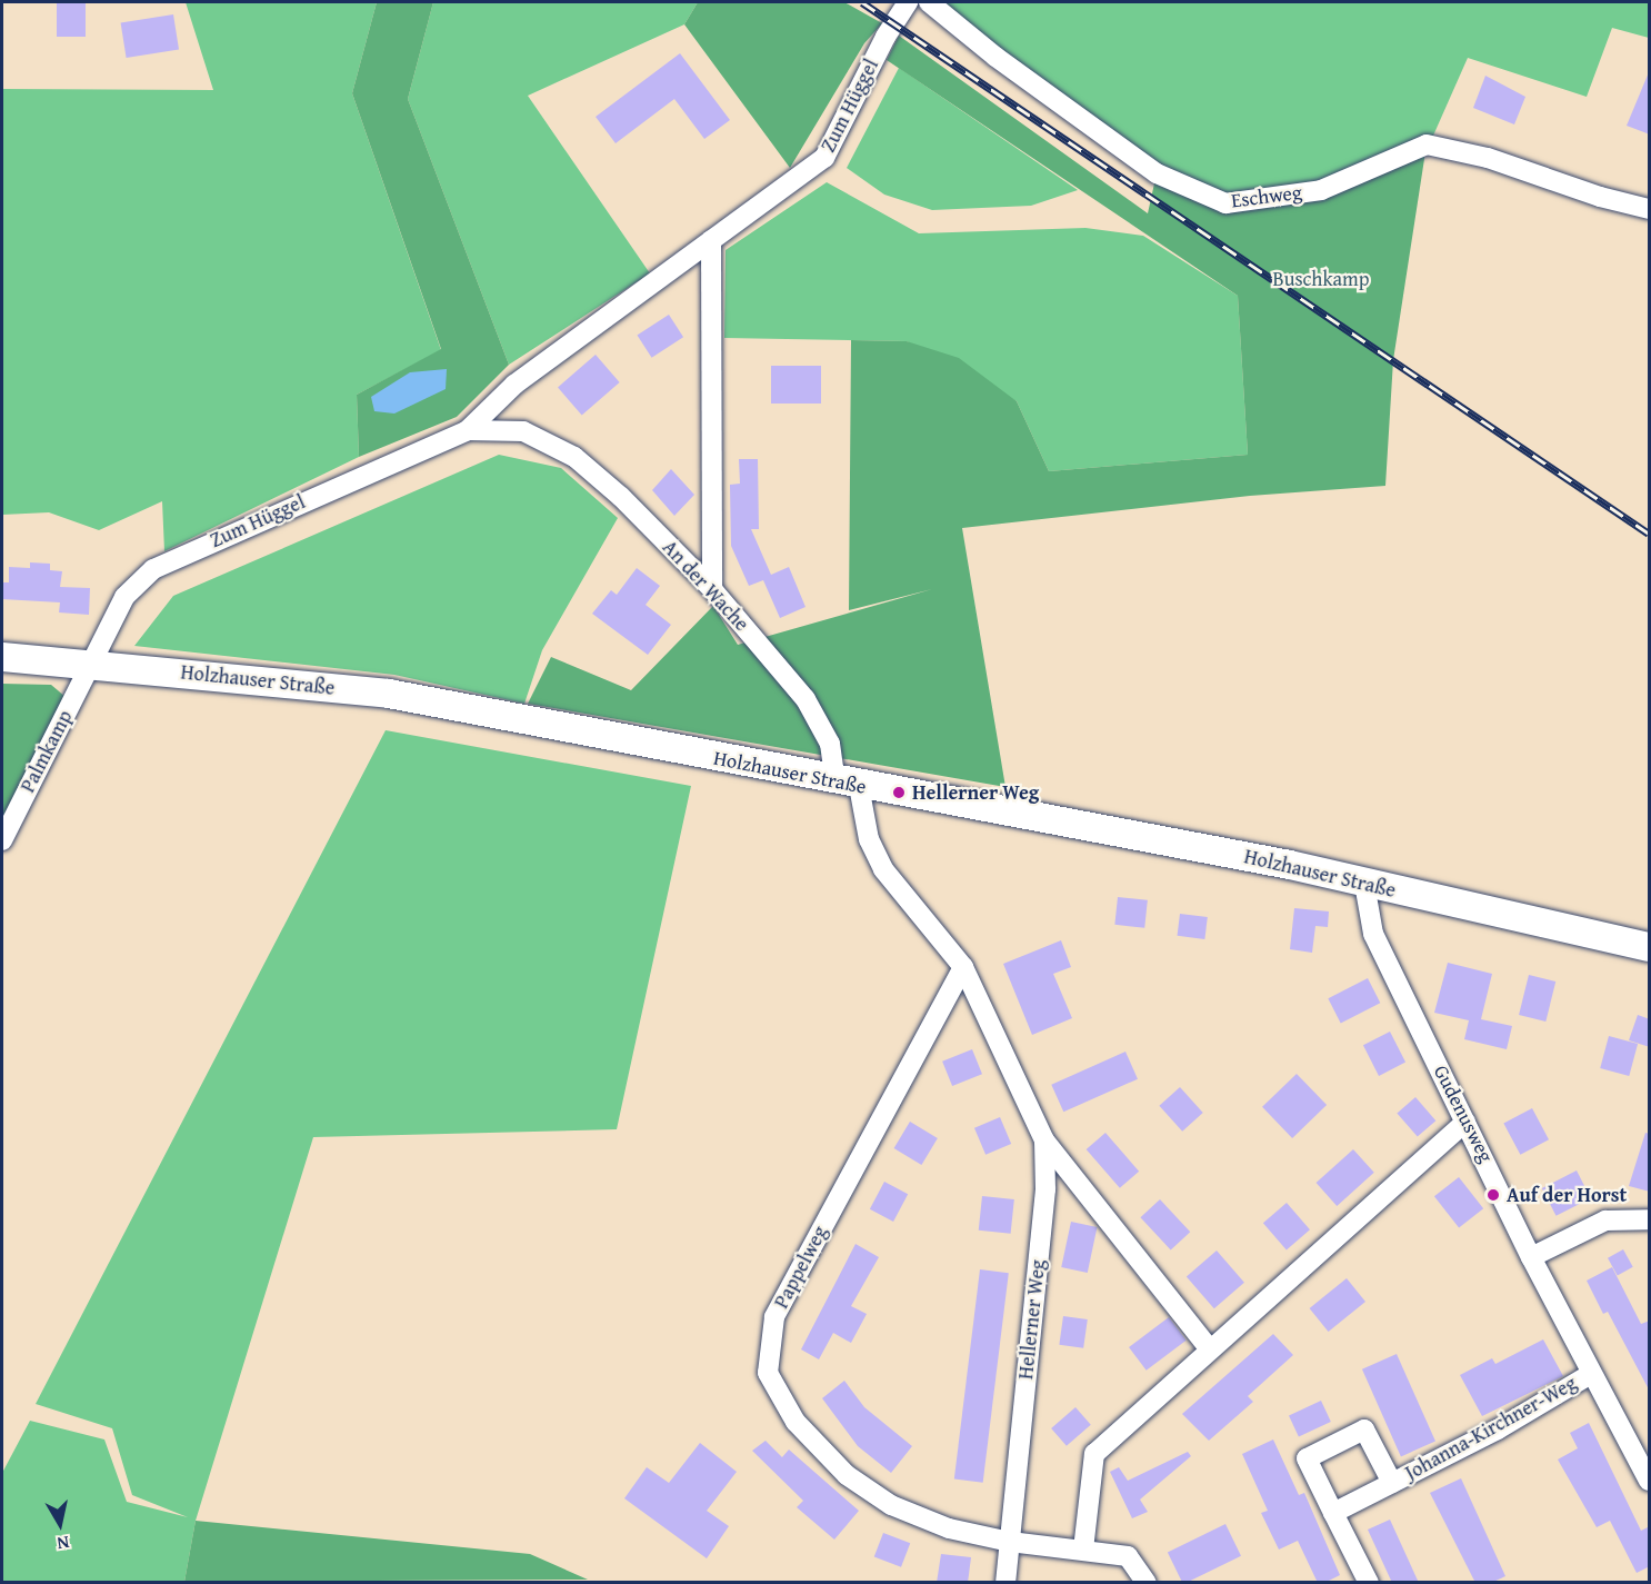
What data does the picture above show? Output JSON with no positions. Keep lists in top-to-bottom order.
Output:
{
  "streets": {
    "street": [
      "Zum Hüggel",
      "Eschweg",
      "An der Wache",
      "Holzhauser Straße",
      "Palmkamp",
      "Gudenusweg",
      "Pappelweg",
      "Hellerner Weg",
      "Johanna-Kirchner-Weg"
    ]
  },
  "crossings": [
    ["Zum Hüggel", "An der Wache"],
    ["Zum Hüggel", "Holzhauser Straße"],
    ["Zum Hüggel", "Palmkamp"],
    ["An der Wache", "Holzhauser Straße"],
    ["An der Wache", "Hellerner Weg"],
    ["Holzhauser Straße", "Palmkamp"],
    ["Holzhauser Straße", "Gudenusweg"],
    ["Holzhauser Straße", "Hellerner Weg"],
    ["Gudenusweg", "Johanna-Kirchner-Weg"],
    ["Pappelweg", "Hellerner Weg"]
  ],
  "parks": ["Buschkamp"],
  "places": ["Hellerner Weg", "Auf der Horst"],
  "north": "bottom"
}
